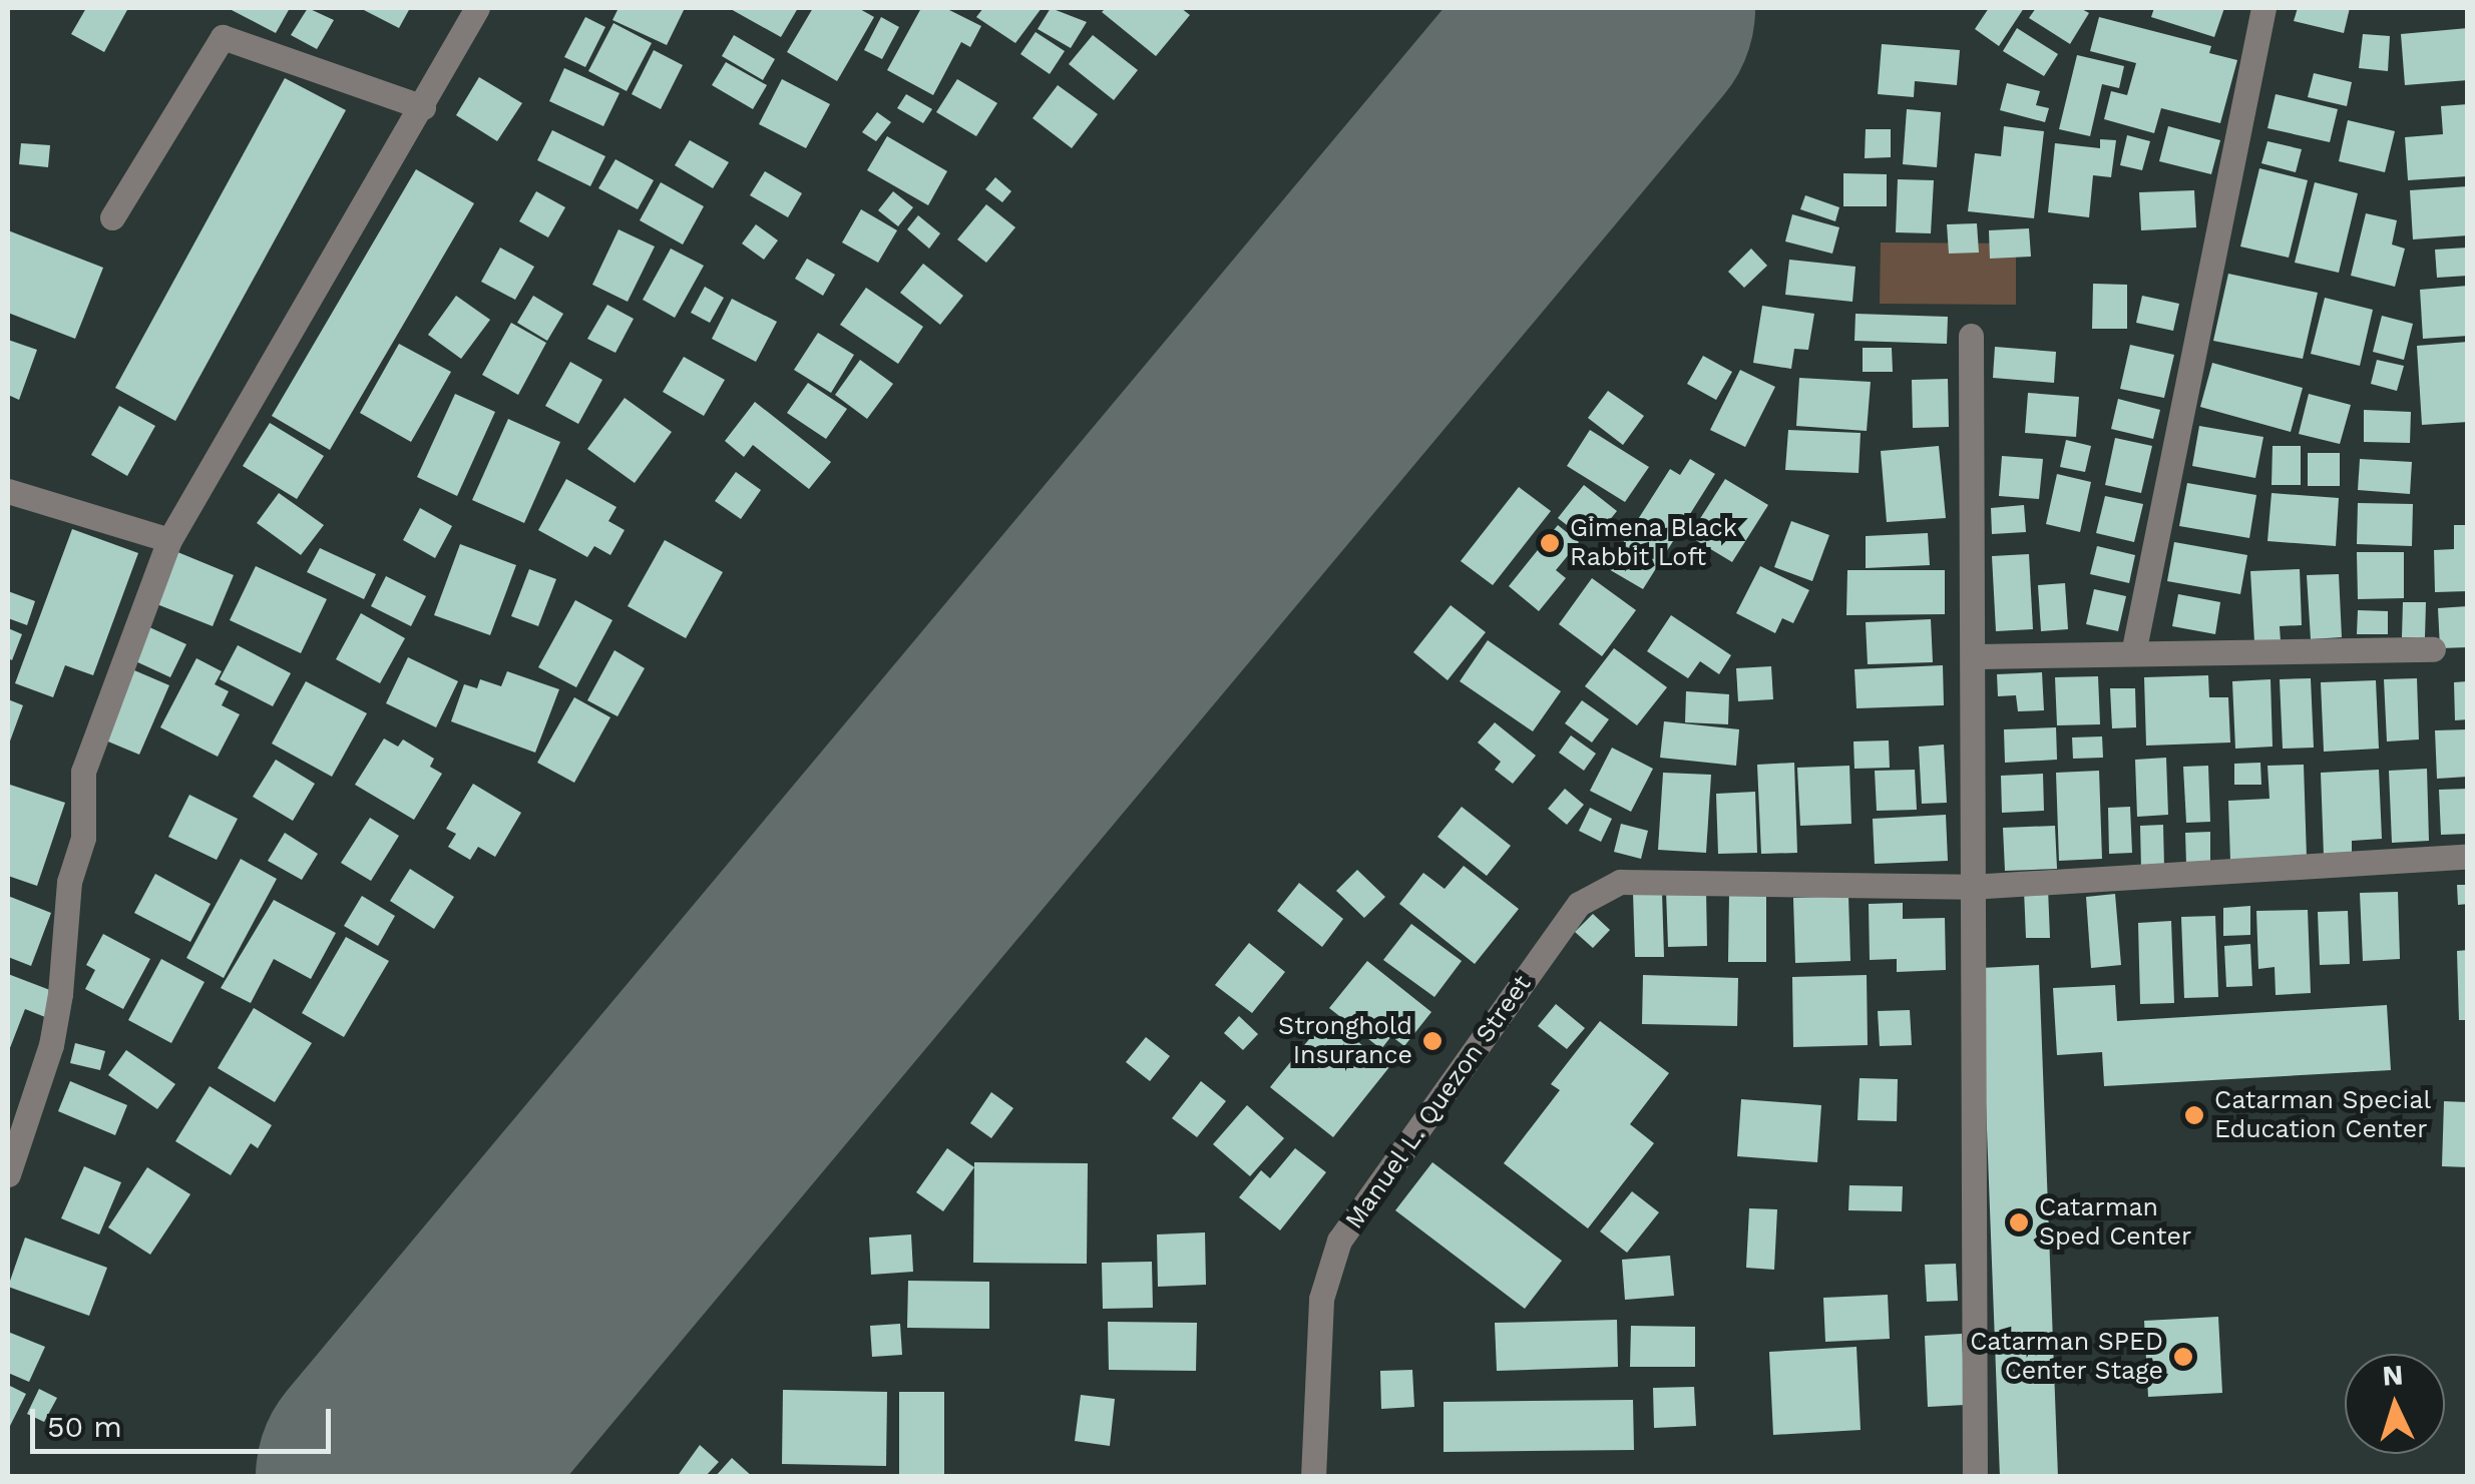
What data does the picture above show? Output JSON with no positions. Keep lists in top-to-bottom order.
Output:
{
  "streets": {
    "street": ["Manuel L. Quezon Street"]
  },
  "places": [
    "Gimena Black Rabbit Loft",
    "Stronghold Insurance",
    "Catarman Special Education Center",
    "Catarman Sped Center",
    "Catarman SPED Center Stage"
  ],
  "scale_bar": "50 m",
  "north": "top"
}
